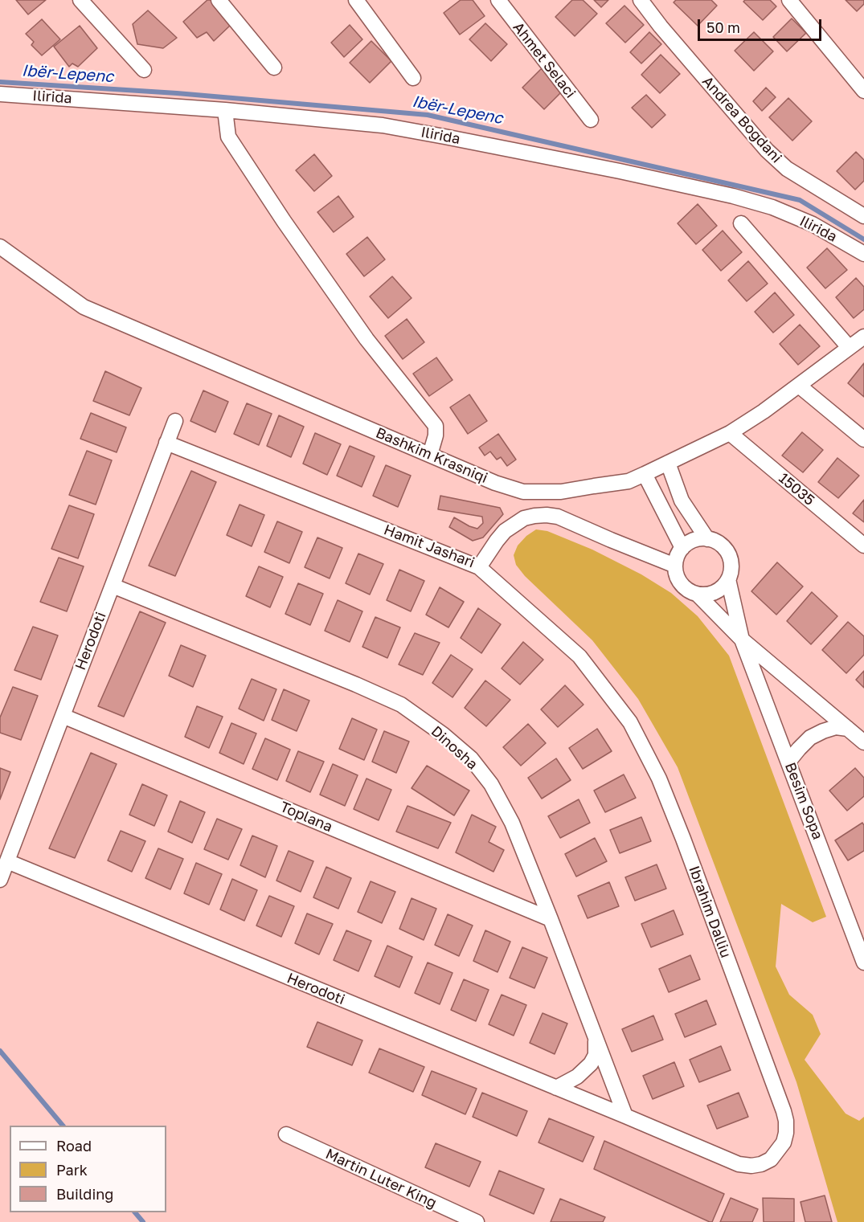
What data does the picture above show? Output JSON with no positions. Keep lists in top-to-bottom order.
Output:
{
  "streets": {
    "street": [
      "Ahmet Selaci",
      "Ilirida",
      "Andrea Bogdani",
      "Bashkim Krasniqi",
      "15035",
      "Hamit Jashari",
      "Herodoti",
      "Dinosha",
      "Besim Sopa",
      "Toplana",
      "Ibrahim Dalliu",
      "Martin Luter King"
    ]
  },
  "crossings": [
    ["Bashkim Krasniqi", "15035"],
    ["Bashkim Krasniqi", "Besim Sopa"],
    ["Hamit Jashari", "Herodoti"],
    ["Hamit Jashari", "Besim Sopa"],
    ["Hamit Jashari", "Ibrahim Dalliu"],
    ["Herodoti", "Dinosha"],
    ["Herodoti", "Toplana"],
    ["Herodoti", "Ibrahim Dalliu"],
    ["Dinosha", "Toplana"],
    ["Dinosha", "Ibrahim Dalliu"]
  ],
  "water": ["Ibër-Lepenc"],
  "legend": ["Road", "Park", "Building"],
  "scale_bar": "50 m"
}
